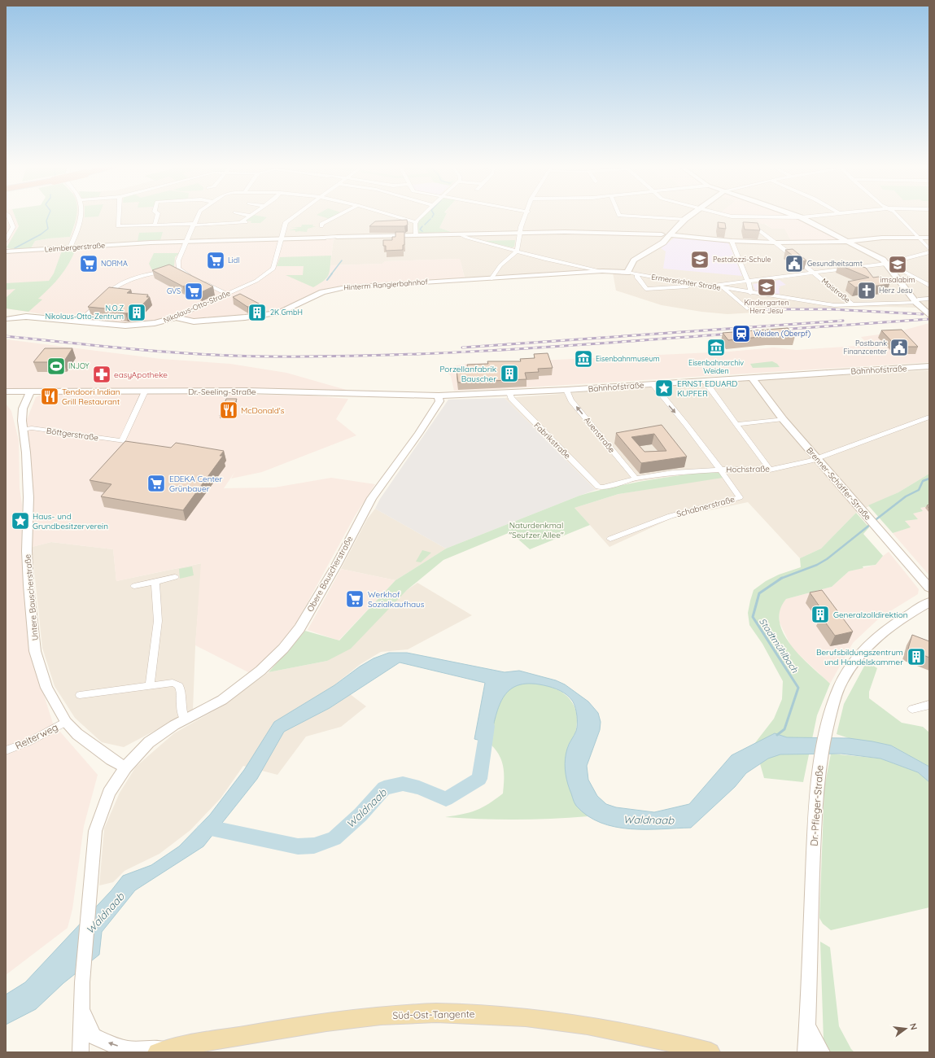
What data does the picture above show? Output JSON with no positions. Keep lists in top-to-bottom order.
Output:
{
  "streets": {
    "main road": ["Süd-Ost-Tangente"],
    "street": [
      "Leimbergerstraße",
      "Ermersrichter Straße",
      "Hinterm Rangierbahnhof",
      "Maistraße",
      "Nikolaus-Otto-Straße",
      "Bahnhofstraße",
      "Dr.-Seeling-Straße",
      "Böttgerstraße",
      "Auenstraße",
      "Fabrikstraße",
      "Hochstraße",
      "Brenner-Schäffer-Straße",
      "Schabnerstraße",
      "Obere Bauscherstraße",
      "Untere Bauscherstraße",
      "Reiterweg",
      "Dr.-Pfleger-Straße"
    ]
  },
  "crossings": [
    ["Leimbergerstraße", "Ermersrichter Straße"],
    ["Leimbergerstraße", "Maistraße"],
    ["Leimbergerstraße", "Nikolaus-Otto-Straße"],
    ["Ermersrichter Straße", "Hinterm Rangierbahnhof"],
    ["Ermersrichter Straße", "Maistraße"],
    ["Hinterm Rangierbahnhof", "Nikolaus-Otto-Straße"],
    ["Bahnhofstraße", "Dr.-Seeling-Straße"],
    ["Bahnhofstraße", "Auenstraße"],
    ["Bahnhofstraße", "Fabrikstraße"],
    ["Bahnhofstraße", "Brenner-Schäffer-Straße"],
    ["Bahnhofstraße", "Schabnerstraße"],
    ["Bahnhofstraße", "Obere Bauscherstraße"],
    ["Dr.-Seeling-Straße", "Böttgerstraße"],
    ["Dr.-Seeling-Straße", "Obere Bauscherstraße"],
    ["Dr.-Seeling-Straße", "Untere Bauscherstraße"],
    ["Böttgerstraße", "Untere Bauscherstraße"],
    ["Auenstraße", "Hochstraße"],
    ["Fabrikstraße", "Hochstraße"],
    ["Hochstraße", "Brenner-Schäffer-Straße"],
    ["Hochstraße", "Schabnerstraße"],
    ["Obere Bauscherstraße", "Untere Bauscherstraße"],
    ["Untere Bauscherstraße", "Reiterweg"]
  ],
  "one_way": ["Auenstraße"],
  "water": ["Stadtmühlbach", "Waldnaab"],
  "parks": ["Naturdenkmal \"Seufzer Allee\""],
  "places": {
    "school or university": ["Pestalozzi-Schule", "imsalabim", "Kindergarten Herz Jesu"],
    "supermarket": [
      "Lidl",
      "NORMA",
      "GVS",
      "EDEKA Center Grünbauer",
      "Werkhof Sozialkaufhaus"
    ],
    "public building": ["Gesundheitsamt", "Postbank Finanzcenter"],
    "church": ["Herz Jesu"],
    "building": [
      "N.O.Z Nikolaus-Otto-Zentrum",
      "2K GmbH",
      "Porzellanfabrik Bauscher",
      "Generalzolldirektion",
      "Berufsbildungszentrum und Handelskammer"
    ],
    "station": ["Weiden (Oberpf)"],
    "museum": ["Eisenbahnarchiv Weiden", "Eisenbahnmuseum"],
    "sports": ["INJOY"],
    "pharmacy": ["easyApotheke"],
    "place": ["ERNST EDUARD KUPFER", "Haus- und Grundbesitzerverein"],
    "restaurant": ["Tendoori Indian Grill Restaurant", "McDonald's"]
  },
  "north": "right"
}
